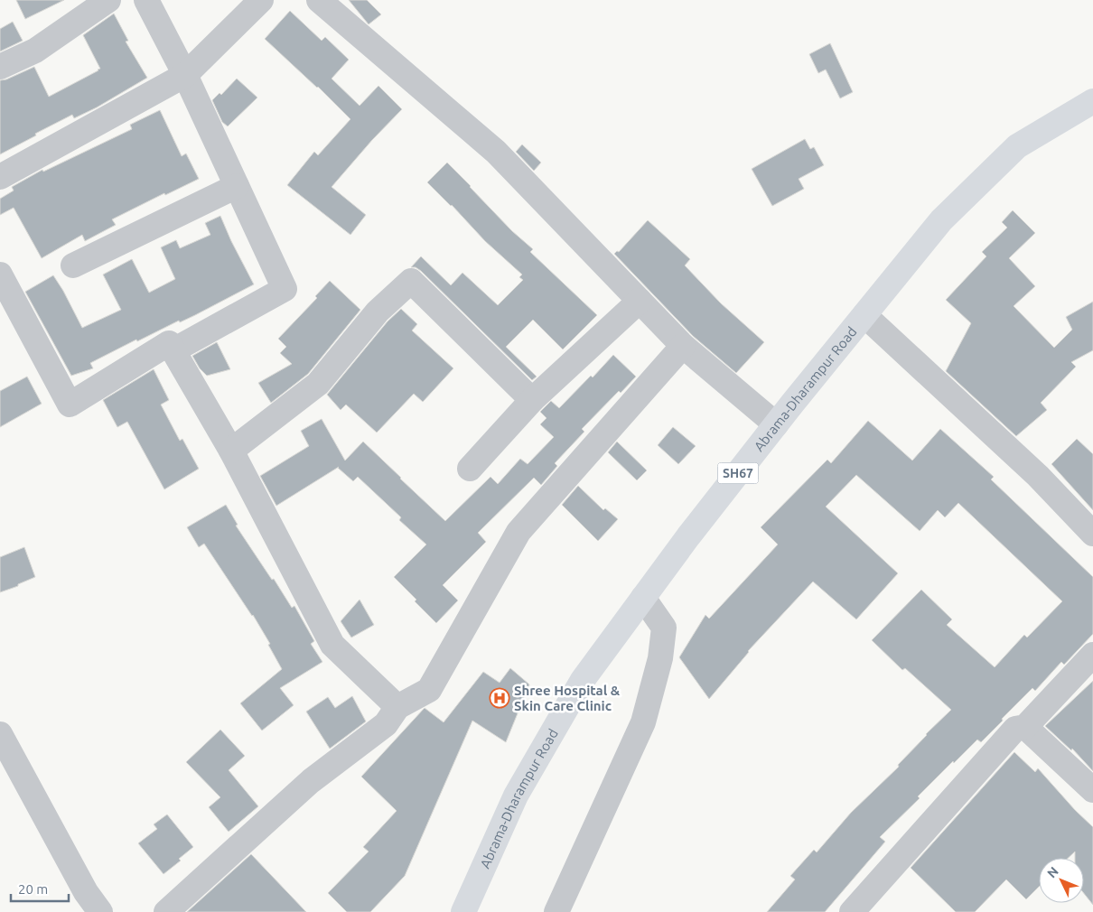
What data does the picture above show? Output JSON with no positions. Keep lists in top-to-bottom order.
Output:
{
  "streets": {
    "main road": ["Abrama-Dharampur Road", "SH67"]
  },
  "places": {
    "hospital": ["Shree Hospital & Skin Care Clinic"]
  },
  "scale_bar": "20 m",
  "north": "top left"
}
